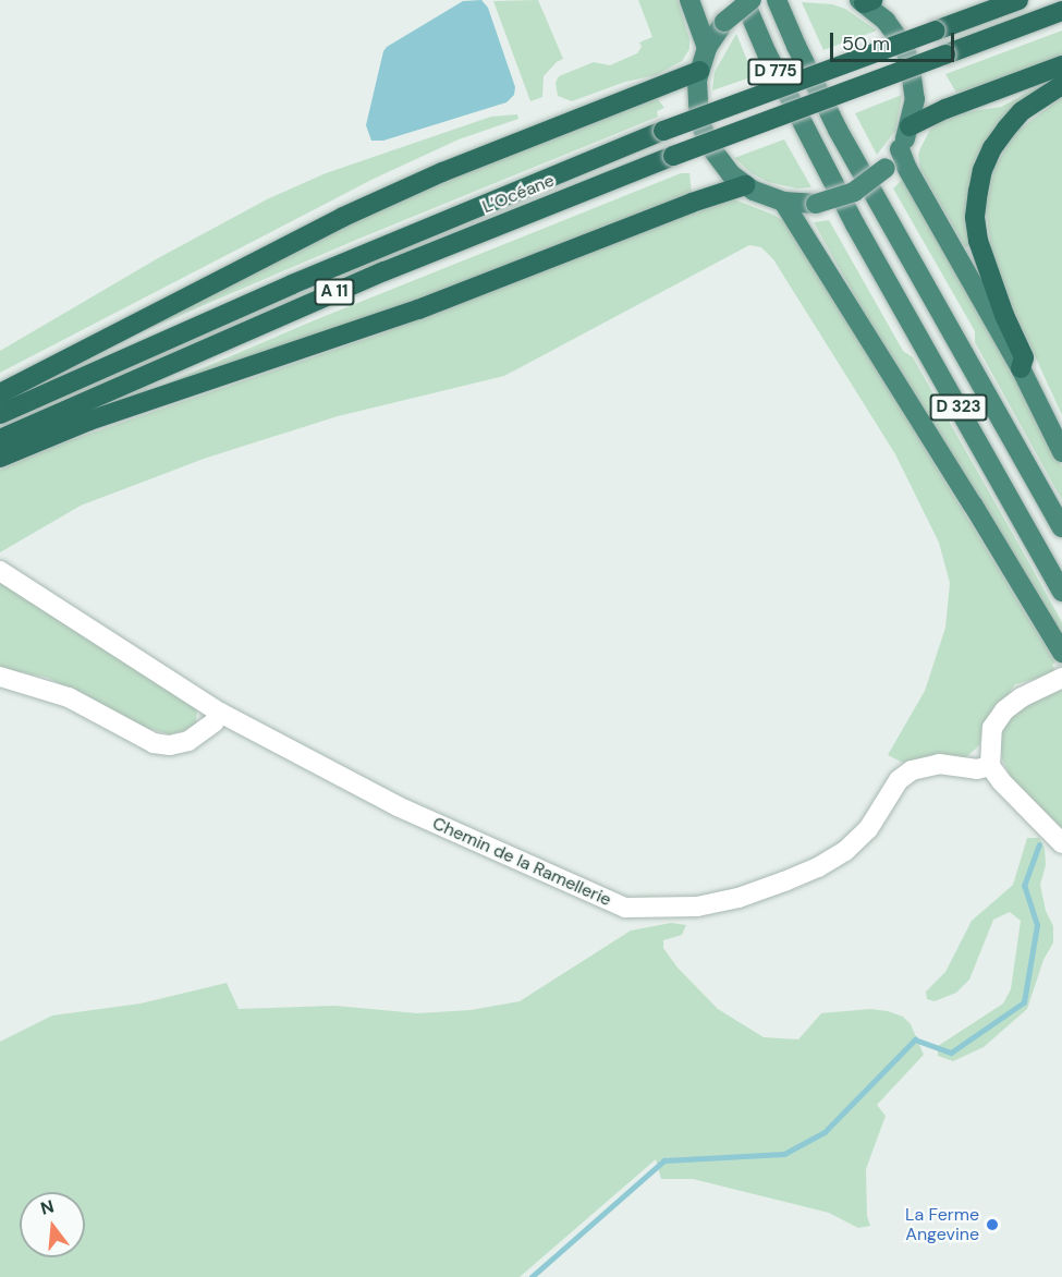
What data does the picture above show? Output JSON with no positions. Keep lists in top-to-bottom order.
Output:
{
  "streets": {
    "highway": [
      "D 775",
      "L’Océane",
      "A 11",
      "D 323"
    ],
    "street": ["Chemin de la Ramellerie"]
  },
  "crossings": [
    ["D 775", "D 323"]
  ],
  "places": ["La Ferme Angevine"],
  "scale_bar": "50 m",
  "north": "top"
}
